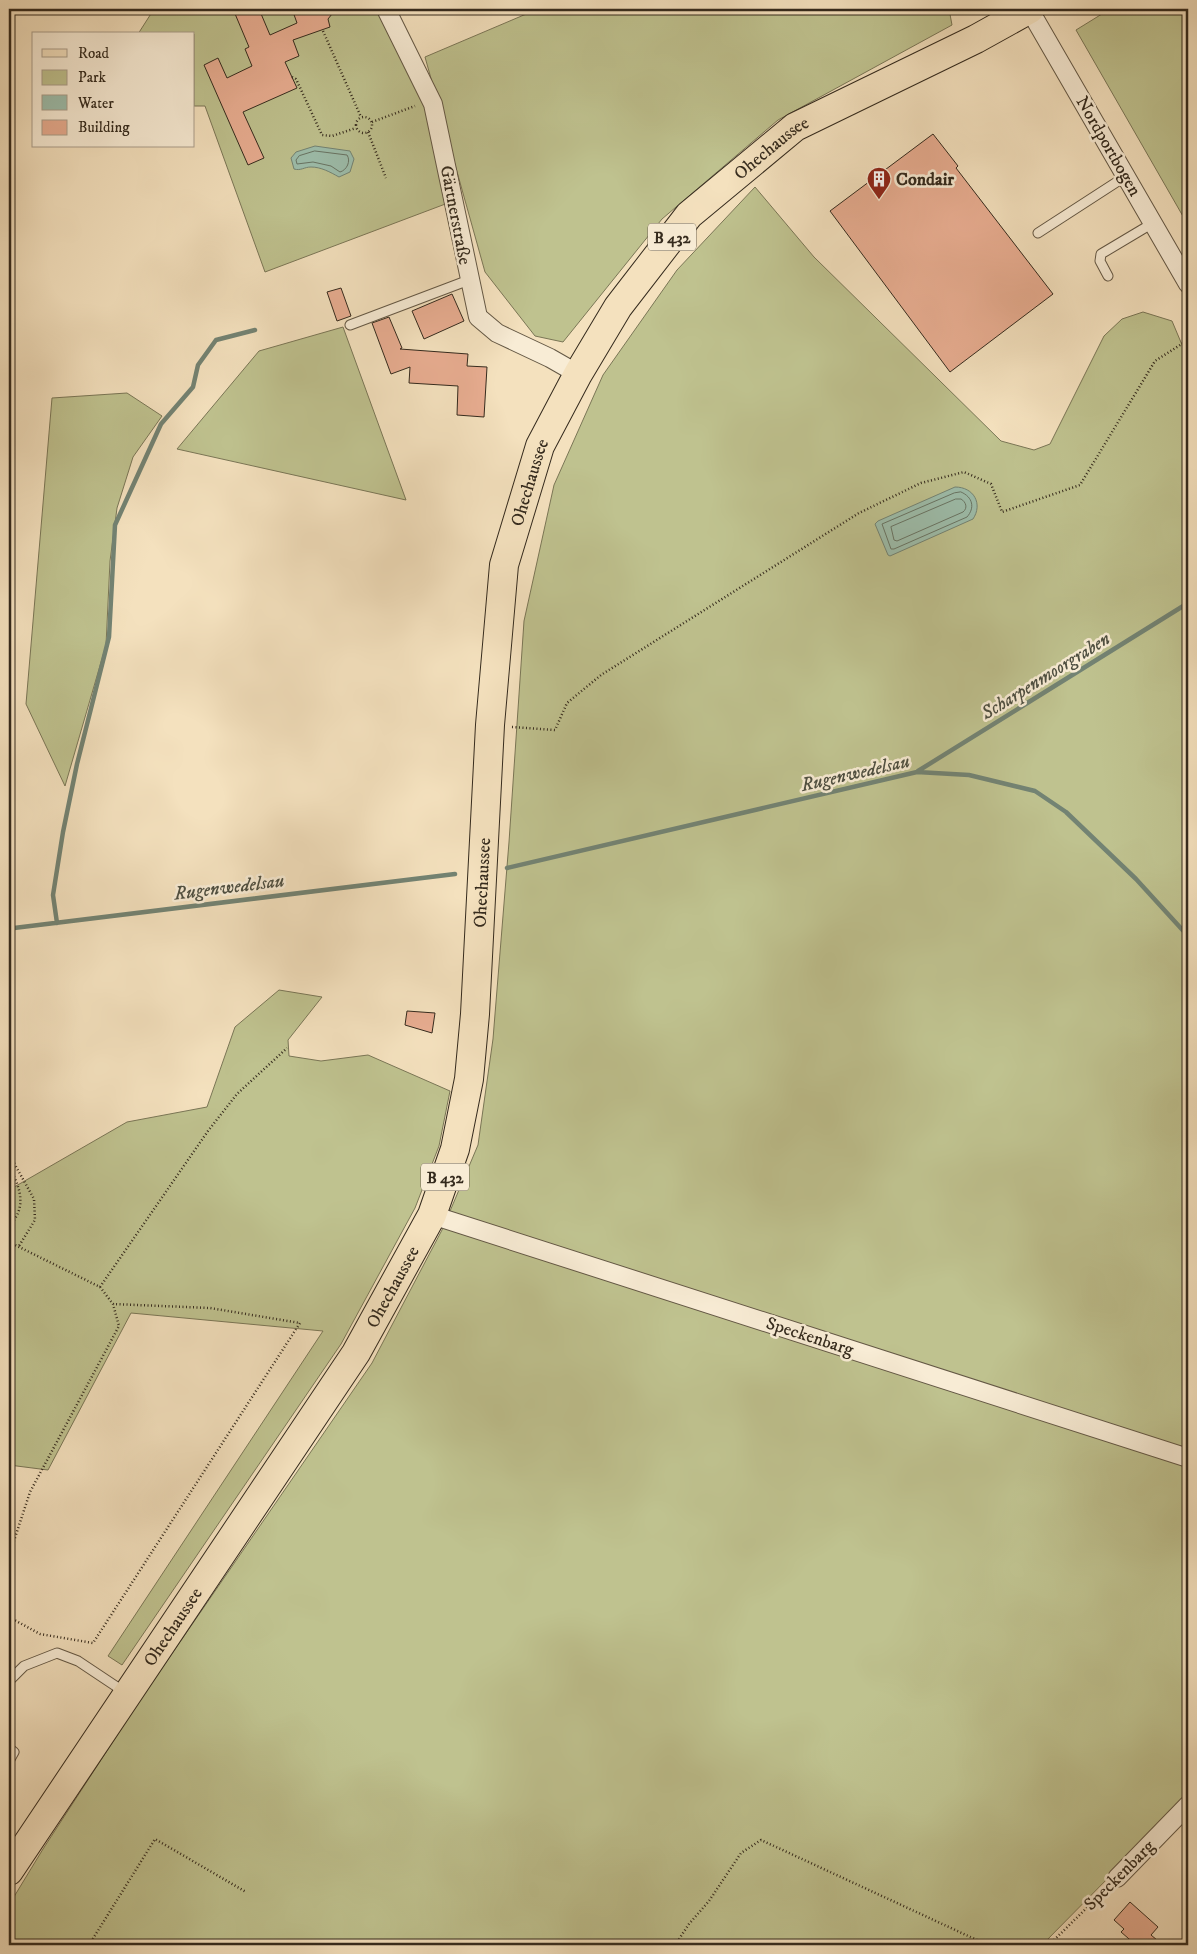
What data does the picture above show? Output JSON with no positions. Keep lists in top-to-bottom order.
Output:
{
  "streets": {
    "main road": ["Ohechaussee", "B 432"],
    "street": ["Nordportbogen", "Gärtnerstraße", "Speckenbarg"]
  },
  "crossings": [
    ["Nordportbogen", "Ohechaussee"],
    ["Ohechaussee", "Gärtnerstraße"],
    ["Ohechaussee", "Speckenbarg"]
  ],
  "water": ["Scharpenmoorgraben", "Rugenwedelsau"],
  "places": {
    "building": ["Condair"]
  },
  "legend": [
    "Road",
    "Park",
    "Water",
    "Building"
  ]
}
